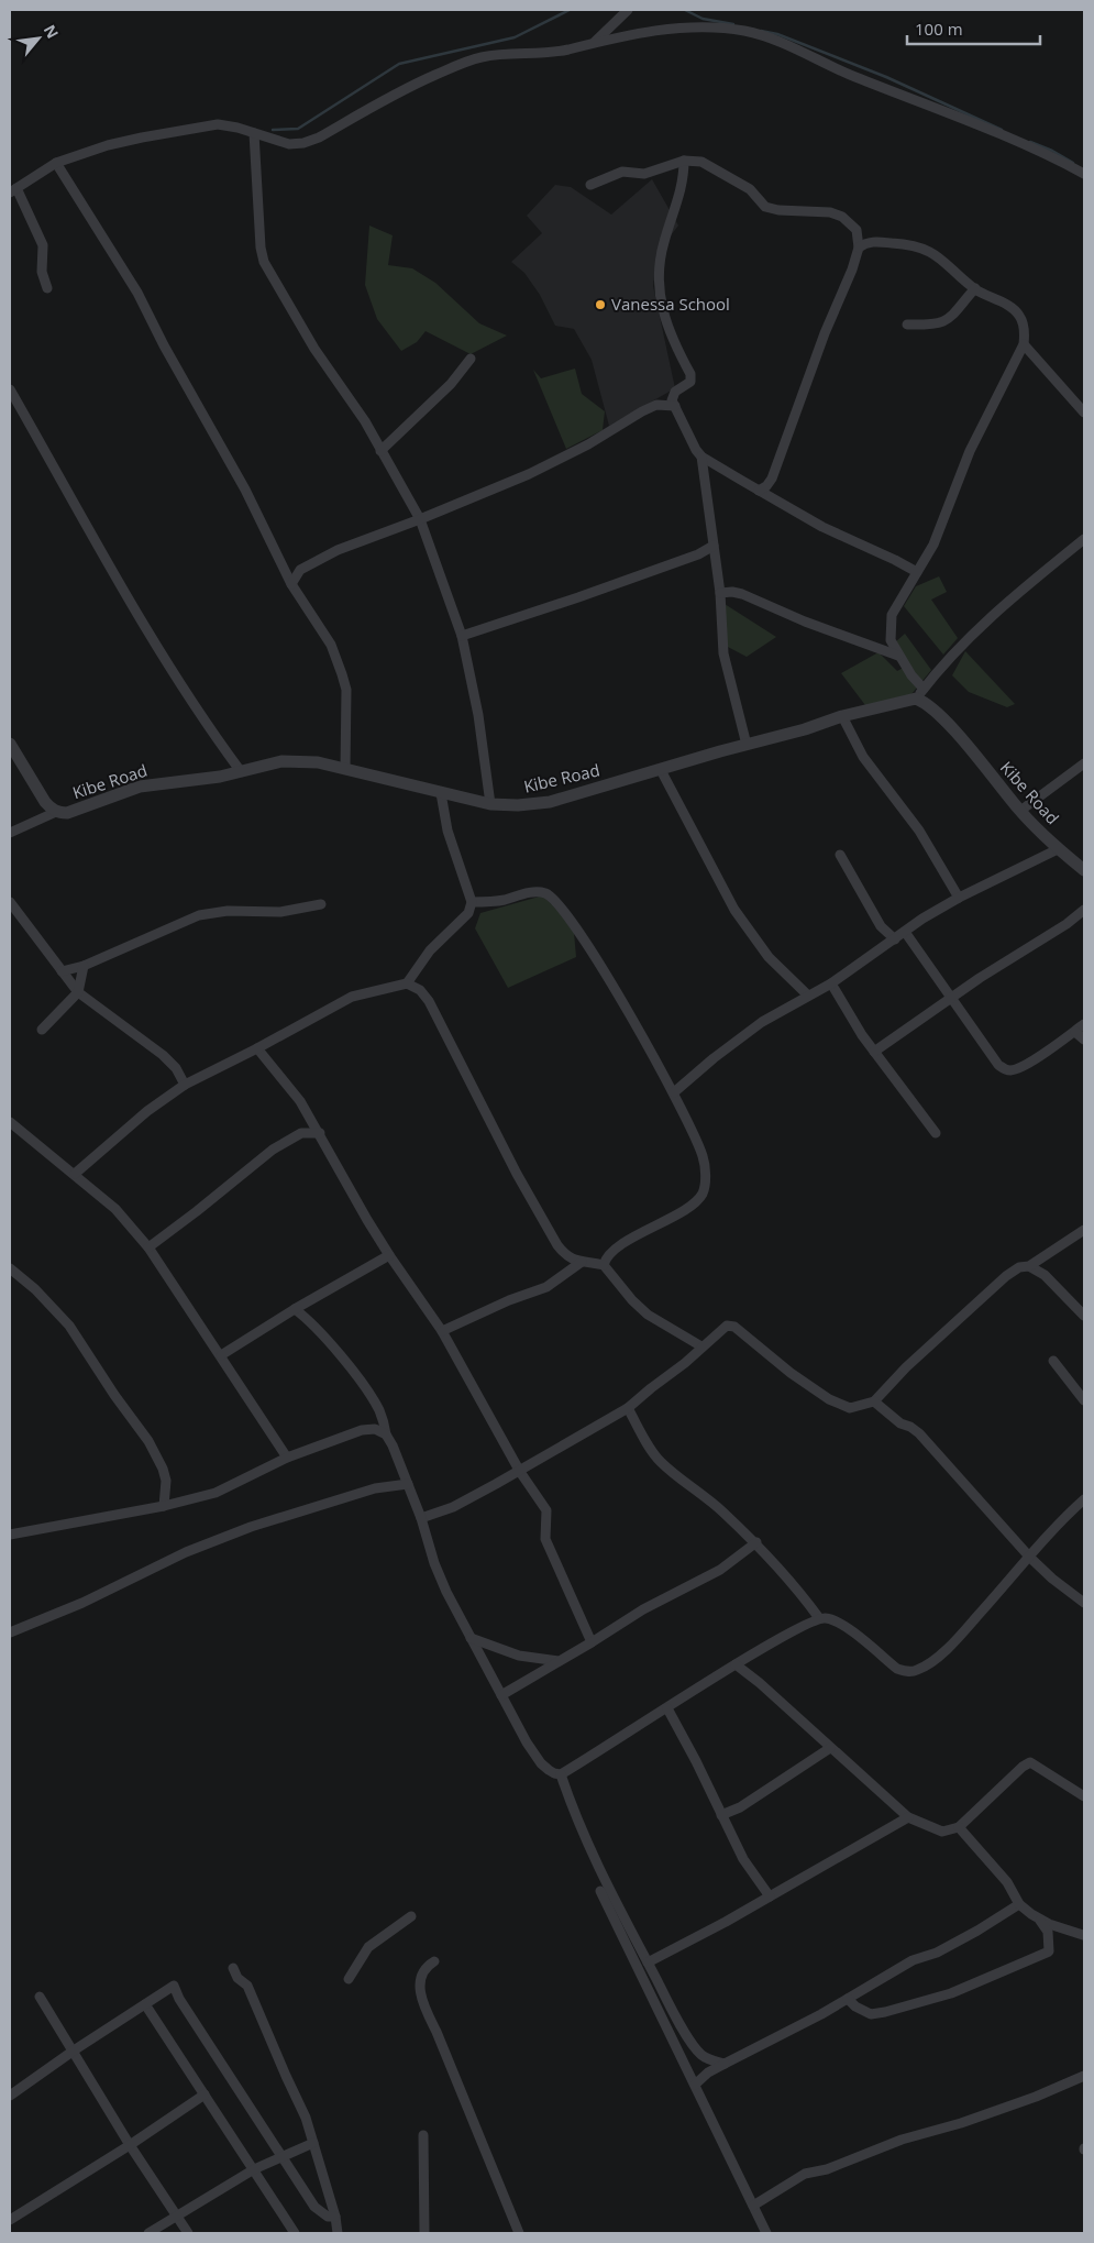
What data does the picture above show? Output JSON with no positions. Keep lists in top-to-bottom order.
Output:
{
  "streets": {
    "street": ["Kibe Road"]
  },
  "places": ["Vanessa School"],
  "scale_bar": "100 m",
  "north": "top right"
}
